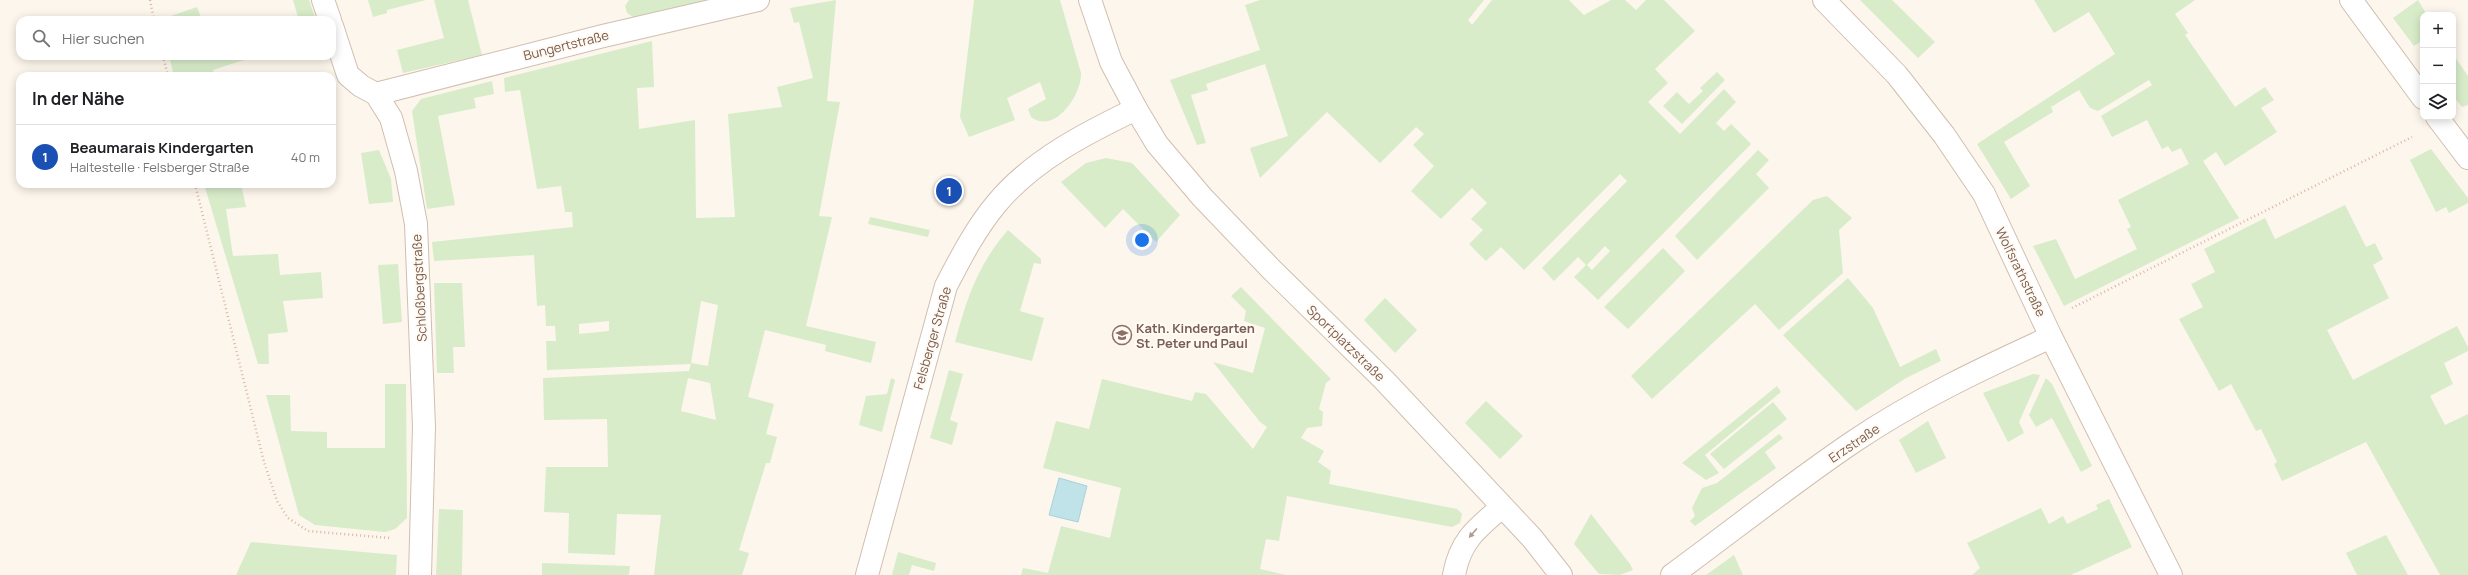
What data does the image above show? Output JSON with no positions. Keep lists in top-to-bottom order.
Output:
{
  "streets": {
    "street": [
      "Bungertstraße",
      "Wolfsrathstraße",
      "Schloßbergstraße",
      "Felsberger Straße",
      "Sportplatzstraße",
      "Erzstraße"
    ]
  },
  "crossings": [
    ["Bungertstraße", "Schloßbergstraße"],
    ["Wolfsrathstraße", "Erzstraße"],
    ["Felsberger Straße", "Sportplatzstraße"]
  ],
  "places": {
    "school or university": ["Kath. Kindergarten St. Peter und Paul"]
  },
  "page": {
    "map_buttons": ["+", "−"],
    "search": "Hier suchen",
    "heading": "In der Nähe",
    "list": [
      {
        "mark": "1",
        "name": "Beaumarais Kindergarten",
        "note": "Haltestelle · Felsberger Straße",
        "value": "40 m"
      }
    ],
    "pins": "1"
  }
}
